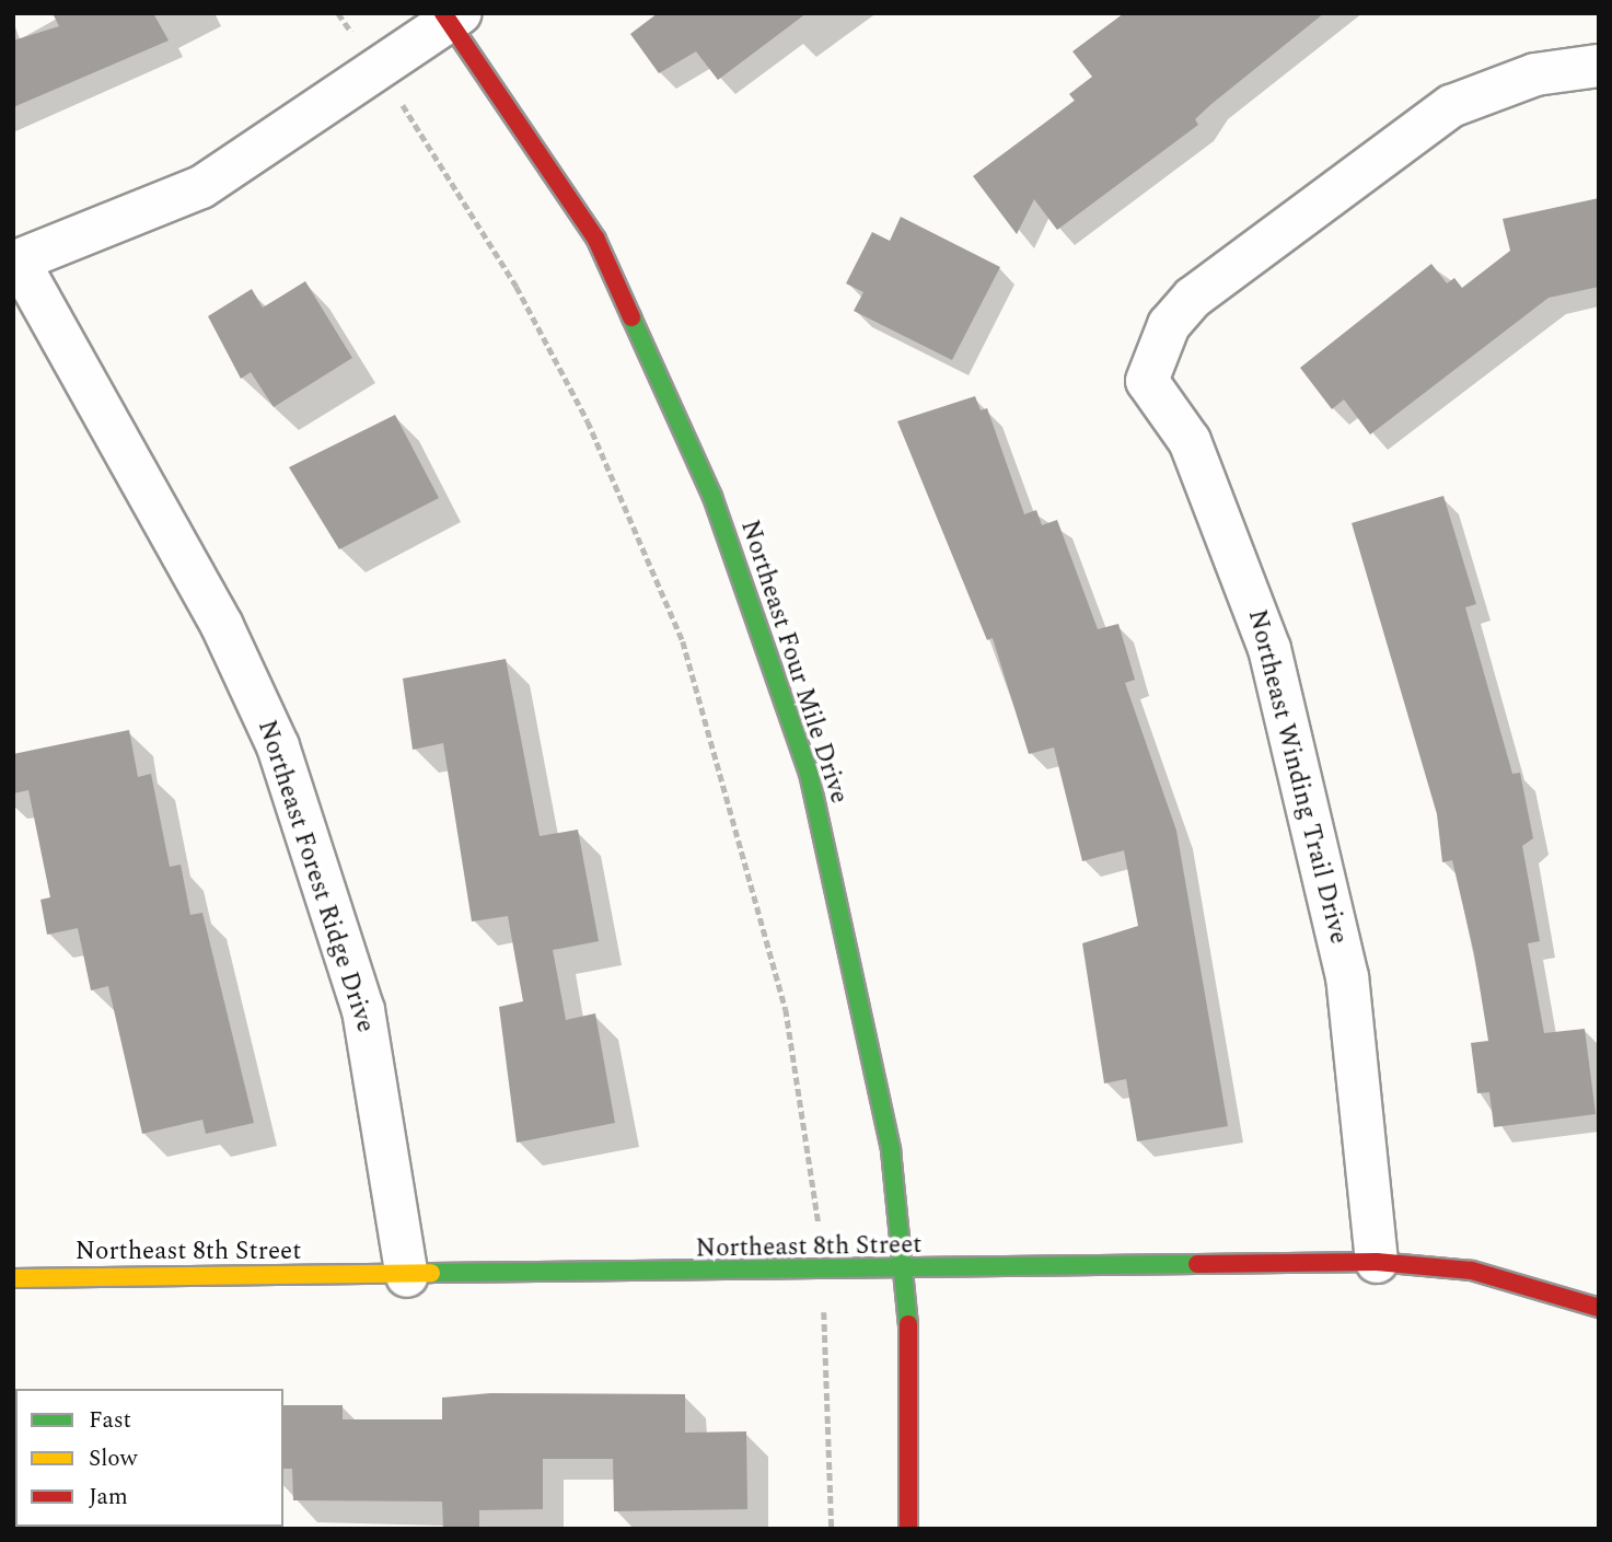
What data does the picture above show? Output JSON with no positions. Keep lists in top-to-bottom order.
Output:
{
  "streets": {
    "street": [
      "Northeast Four Mile Drive",
      "Northeast Winding Trail Drive",
      "Northeast Forest Ridge Drive",
      "Northeast 8th Street"
    ]
  },
  "crossings": [
    ["Northeast Four Mile Drive", "Northeast 8th Street"],
    ["Northeast Winding Trail Drive", "Northeast 8th Street"],
    ["Northeast Forest Ridge Drive", "Northeast 8th Street"]
  ],
  "legend": ["Fast", "Slow", "Jam"]
}
